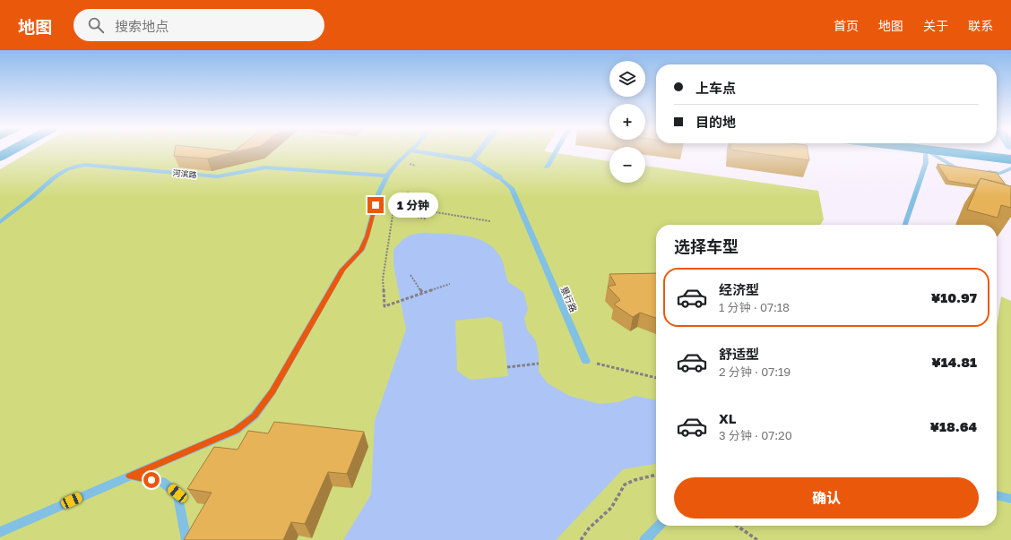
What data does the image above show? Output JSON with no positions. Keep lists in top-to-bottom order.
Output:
{
  "streets": {
    "lane": ["河滨路", "景行路"]
  },
  "page": {
    "header": "地图",
    "search": "搜索地点",
    "nav": [
      "首页",
      "地图",
      "关于",
      "联系"
    ],
    "map_buttons": ["+", "−"],
    "banner": ["上车点", "目的地"],
    "bubble": "1 分钟",
    "heading": "选择车型",
    "list": [
      {
        "name": "经济型",
        "note": "1 分钟 · 07:18",
        "value": "¥10.97"
      },
      {
        "name": "舒适型",
        "note": "2 分钟 · 07:19",
        "value": "¥14.81"
      },
      {
        "name": "XL",
        "note": "3 分钟 · 07:20",
        "value": "¥18.64"
      }
    ],
    "buttons": "确认"
  }
}
